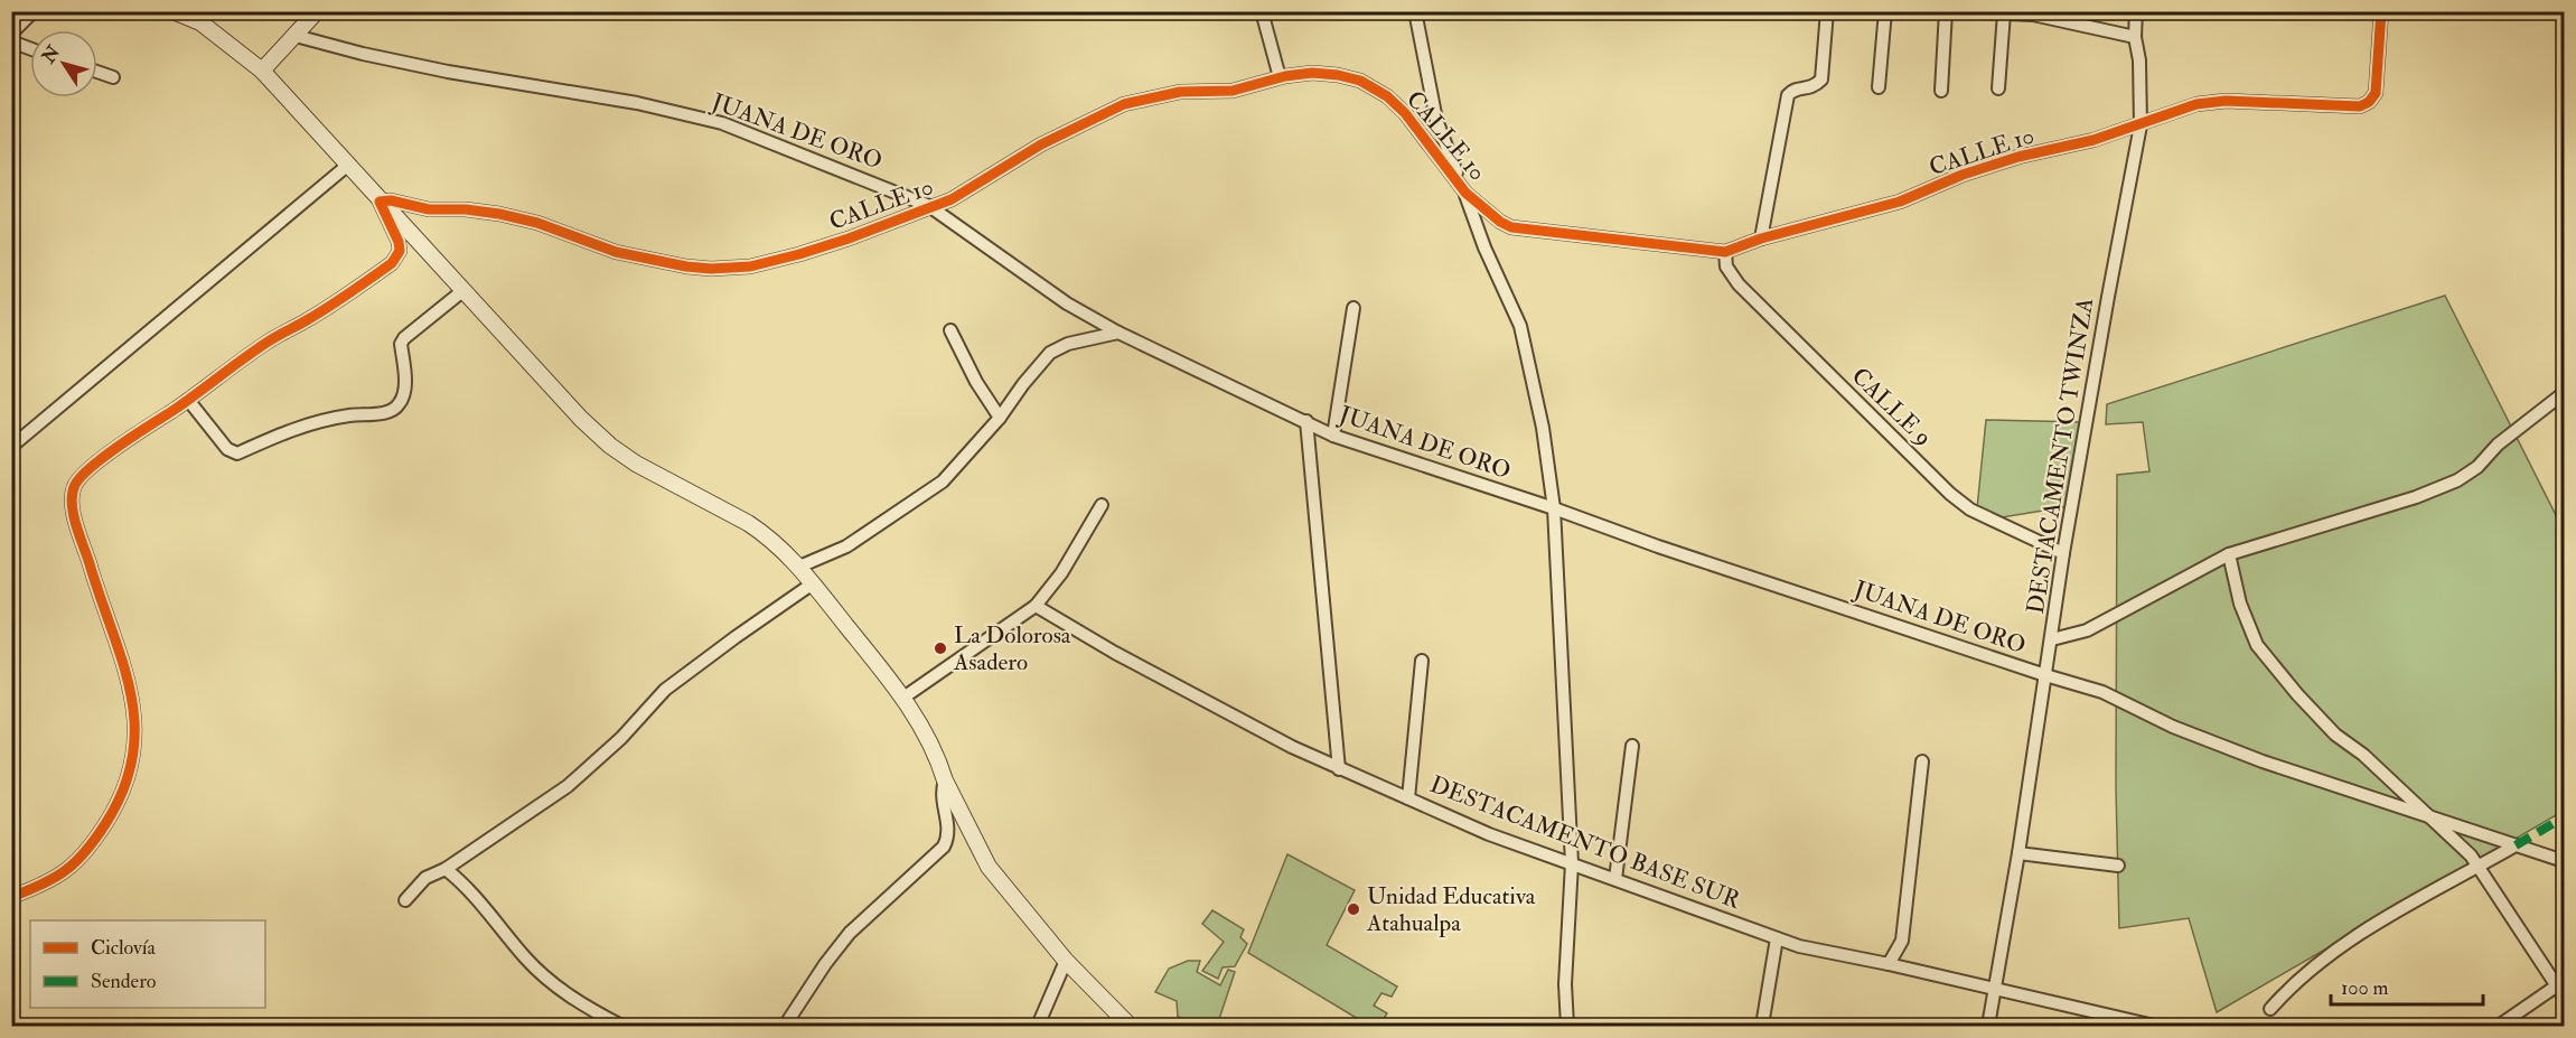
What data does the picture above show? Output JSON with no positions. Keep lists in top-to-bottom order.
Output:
{
  "streets": {
    "street": [
      "JUANA DE ORO",
      "CALLE 10",
      "CALLE 9",
      "DESTACAMENTO TWINZA",
      "DESTACAMENTO BASE SUR"
    ]
  },
  "crossings": [
    ["JUANA DE ORO", "CALLE 10"],
    ["JUANA DE ORO", "DESTACAMENTO TWINZA"],
    ["CALLE 10", "CALLE 9"],
    ["CALLE 10", "DESTACAMENTO TWINZA"],
    ["CALLE 9", "DESTACAMENTO TWINZA"],
    ["DESTACAMENTO TWINZA", "DESTACAMENTO BASE SUR"]
  ],
  "places": ["La Dolorosa Asadero", "Unidad Educativa Atahualpa"],
  "legend": ["Ciclovía", "Sendero"],
  "scale_bar": "100 m",
  "north": "top left"
}
